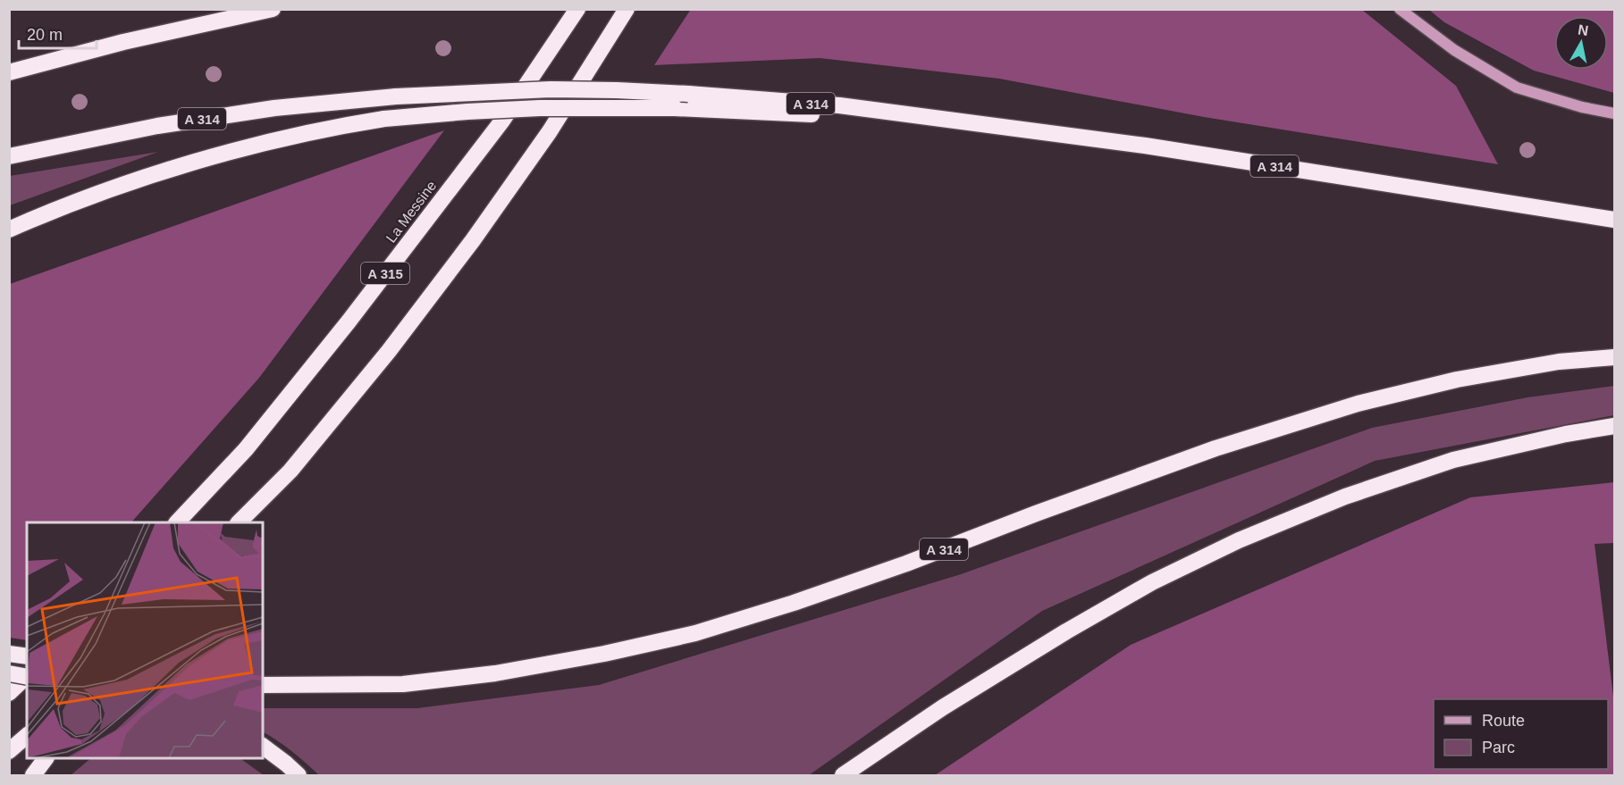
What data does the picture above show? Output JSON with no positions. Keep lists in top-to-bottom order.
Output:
{
  "streets": {
    "highway": ["A 314", "La Messine", "A 315"]
  },
  "legend": ["Route", "Parc"],
  "scale_bar": "20 m",
  "north": "top"
}
